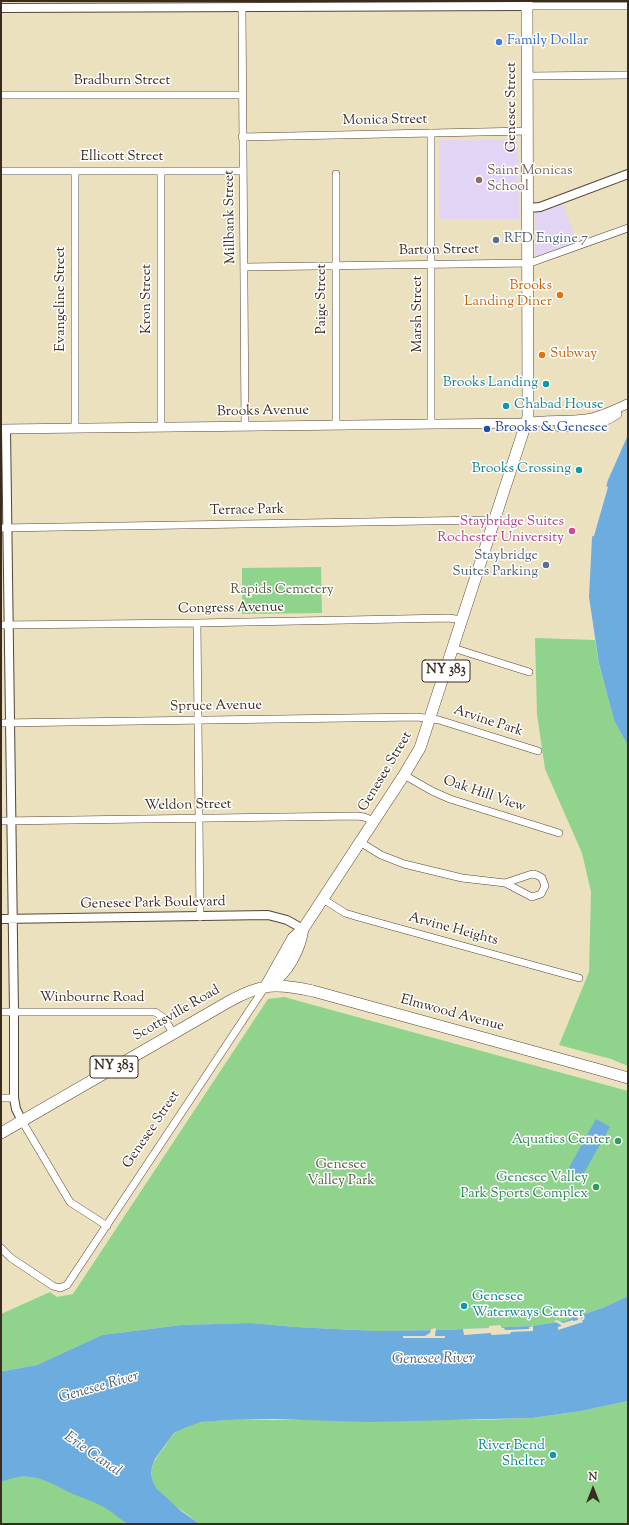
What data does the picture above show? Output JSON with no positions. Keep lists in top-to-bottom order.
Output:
{
  "streets": {
    "main road": [
      "Genesee Street",
      "Brooks Avenue",
      "NY 383",
      "Scottsville Road",
      "Elmwood Avenue"
    ],
    "street": [
      "Bradburn Street",
      "Monica Street",
      "Ellicott Street",
      "Millbank Street",
      "Barton Street",
      "Evangeline Street",
      "Kron Street",
      "Paige Street",
      "Marsh Street",
      "Terrace Park",
      "Congress Avenue",
      "Spruce Avenue",
      "Arvine Park",
      "Oak Hill View",
      "Weldon Street",
      "Genesee Park Boulevard",
      "Arvine Heights",
      "Winbourne Road"
    ]
  },
  "crossings": [
    ["Bradburn Street", "Millbank Street"],
    ["Genesee Street", "Monica Street"],
    ["Genesee Street", "Barton Street"],
    ["Genesee Street", "Brooks Avenue"],
    ["Genesee Street", "Terrace Park"],
    ["Genesee Street", "Congress Avenue"],
    ["Genesee Street", "Spruce Avenue"],
    ["Genesee Street", "Arvine Park"],
    ["Genesee Street", "Oak Hill View"],
    ["Genesee Street", "Weldon Street"],
    ["Genesee Street", "Genesee Park Boulevard"],
    ["Genesee Street", "Arvine Heights"],
    ["Genesee Street", "Scottsville Road"],
    ["Genesee Street", "Elmwood Avenue"],
    ["Monica Street", "Millbank Street"],
    ["Monica Street", "Marsh Street"],
    ["Ellicott Street", "Millbank Street"],
    ["Ellicott Street", "Evangeline Street"],
    ["Ellicott Street", "Kron Street"],
    ["Millbank Street", "Barton Street"],
    ["Millbank Street", "Brooks Avenue"],
    ["Barton Street", "Paige Street"],
    ["Barton Street", "Marsh Street"],
    ["Evangeline Street", "Brooks Avenue"],
    ["Kron Street", "Brooks Avenue"],
    ["Paige Street", "Brooks Avenue"],
    ["Marsh Street", "Brooks Avenue"],
    ["Spruce Avenue", "Arvine Park"],
    ["Winbourne Road", "Scottsville Road"],
    ["Scottsville Road", "Elmwood Avenue"]
  ],
  "water": ["Genesee River", "Erie Canal"],
  "parks": ["Rapids Cemetery", "Genesee Valley Park"],
  "places": [
    "Family Dollar",
    "Saint Monicas School",
    "RFD Engine 7",
    "Brooks Landing Diner",
    "Subway",
    "Brooks Landing",
    "Chabad House",
    "Brooks & Genesee",
    "Brooks Crossing",
    "Staybridge Suites Rochester University",
    "Staybridge Suites Parking",
    "Aquatics Center",
    "Genesee Valley Park Sports Complex",
    "Genesee Waterways Center",
    "River Bend Shelter"
  ],
  "north": "top"
}
